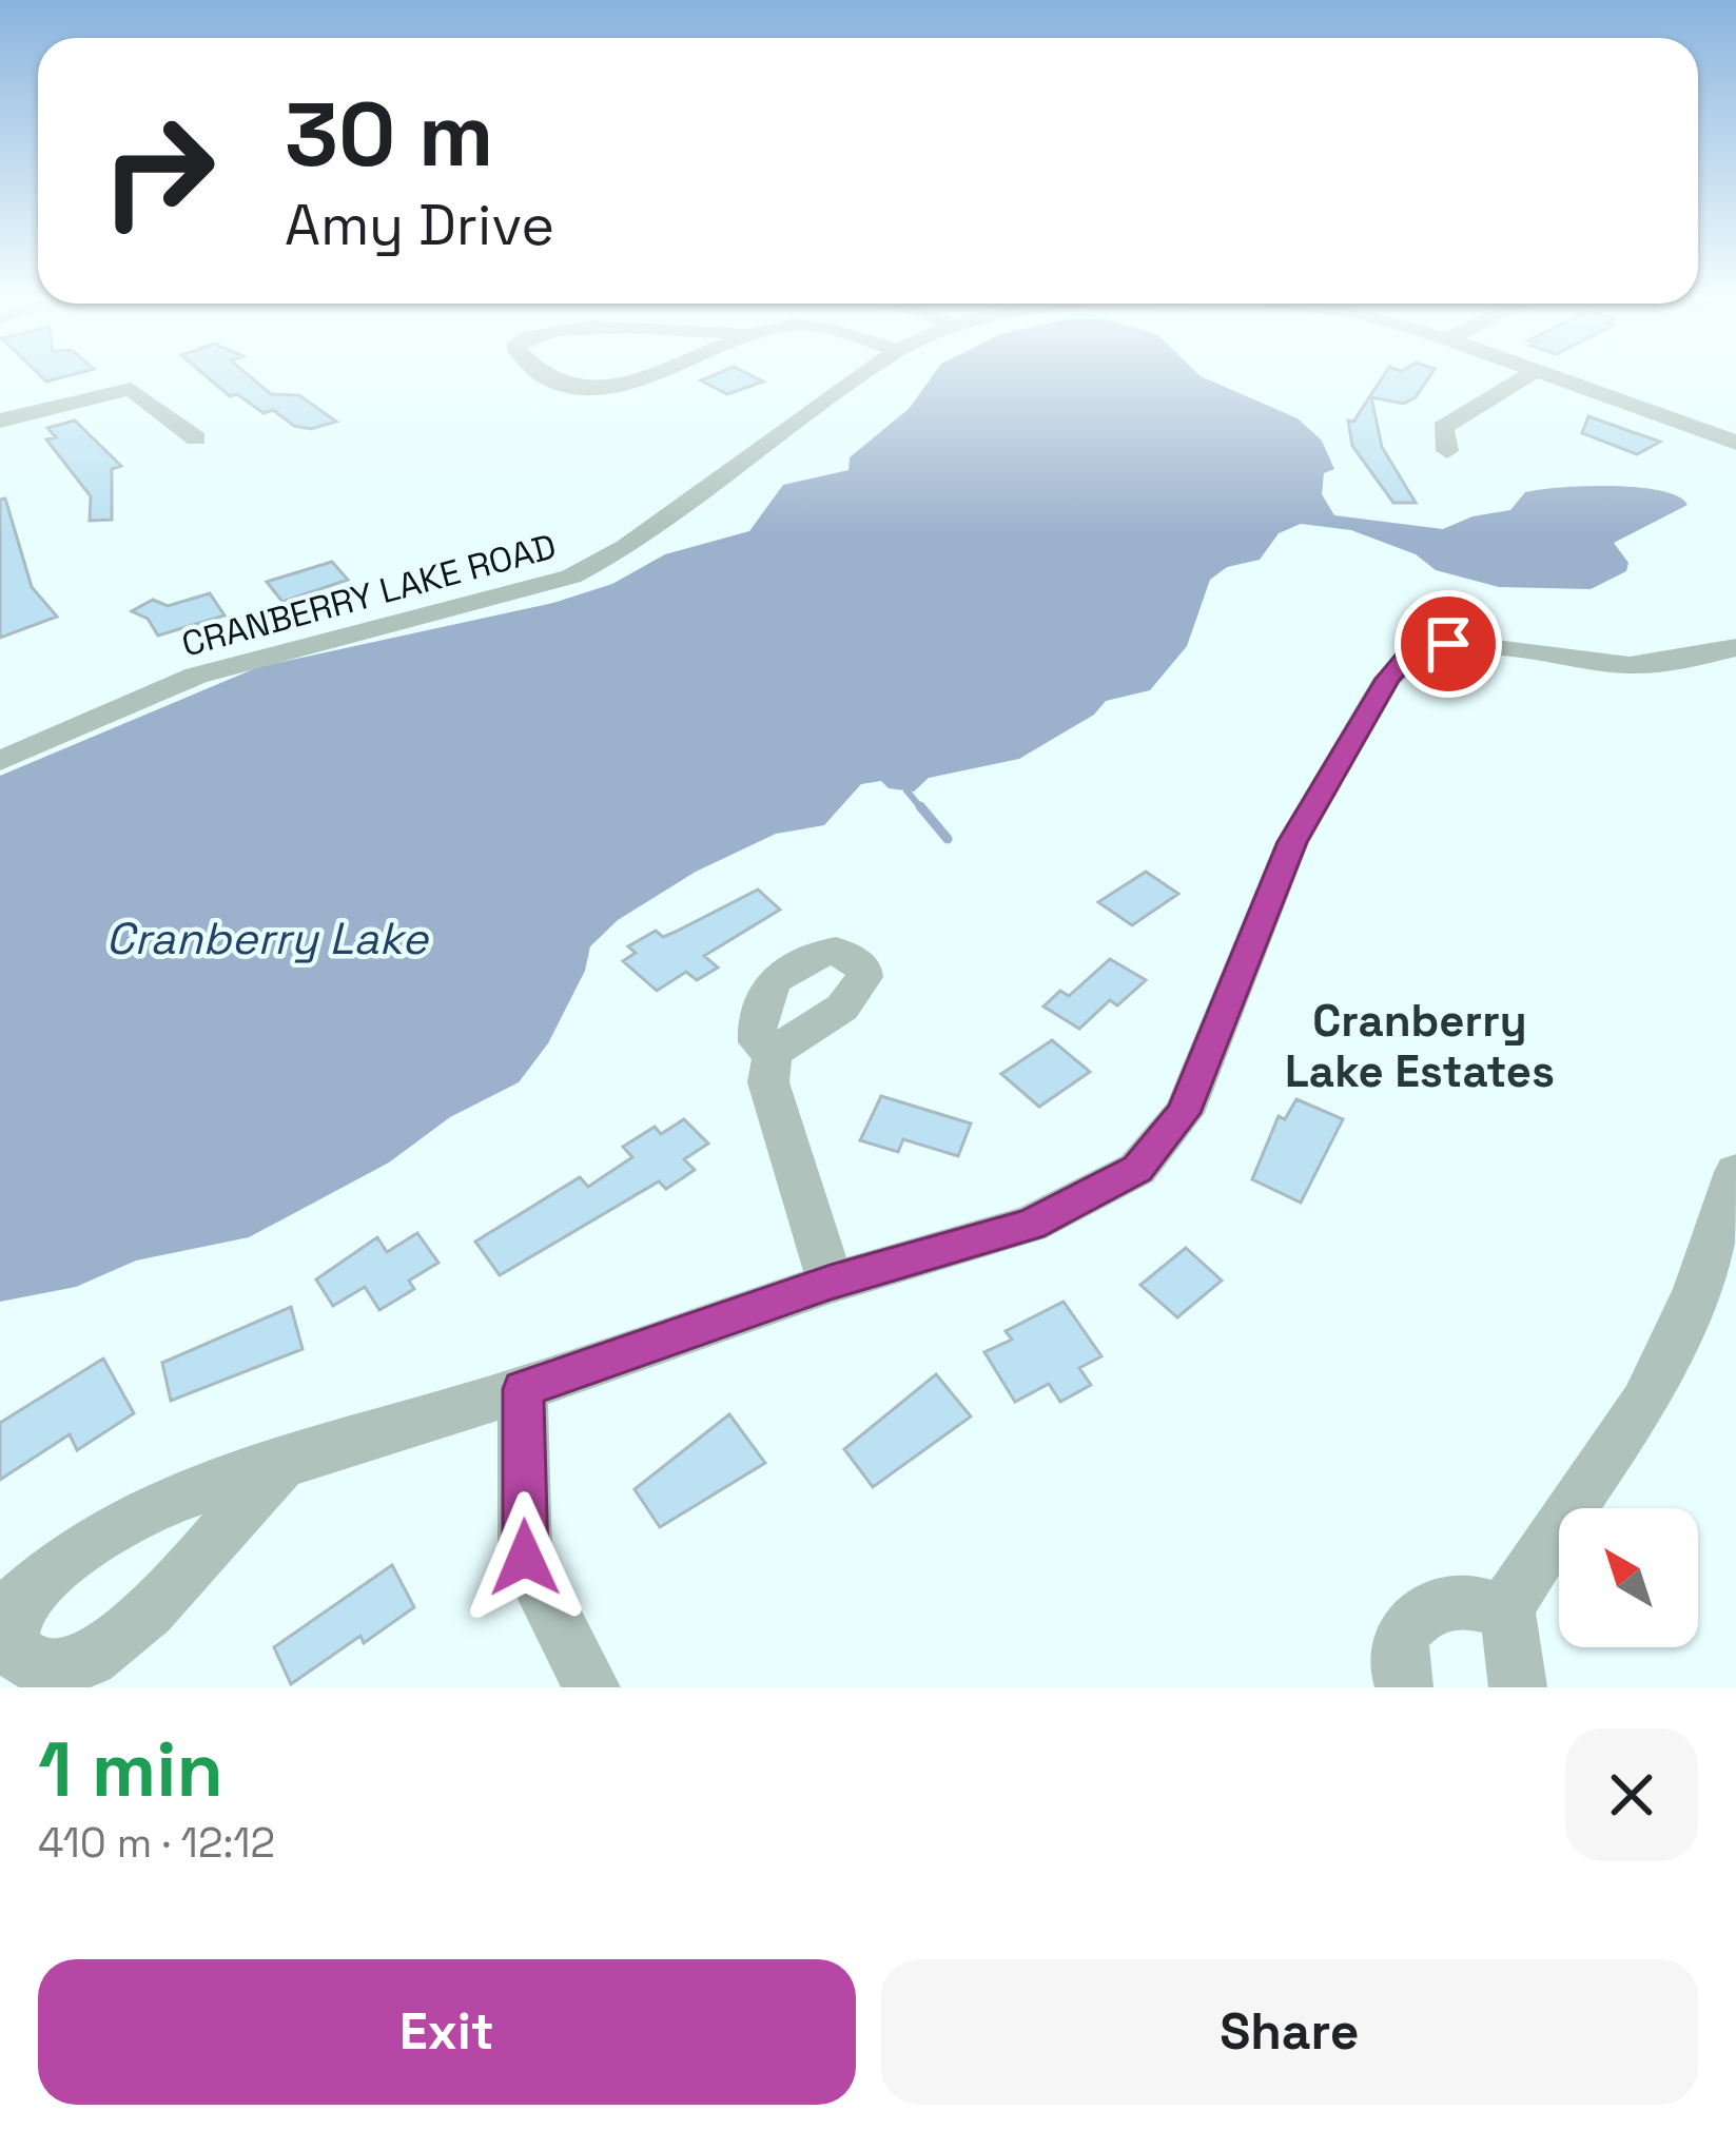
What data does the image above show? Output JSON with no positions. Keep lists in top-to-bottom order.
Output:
{
  "streets": {
    "street": ["CRANBERRY LAKE ROAD"]
  },
  "districts": ["Cranberry Lake Estates"],
  "water": ["Cranberry Lake"],
  "north": "top left",
  "page": {
    "turn": ["30 m", "Amy Drive"],
    "heading": ["1 min", "410 m · 12:12"],
    "buttons": ["Exit", "Share"]
  }
}
